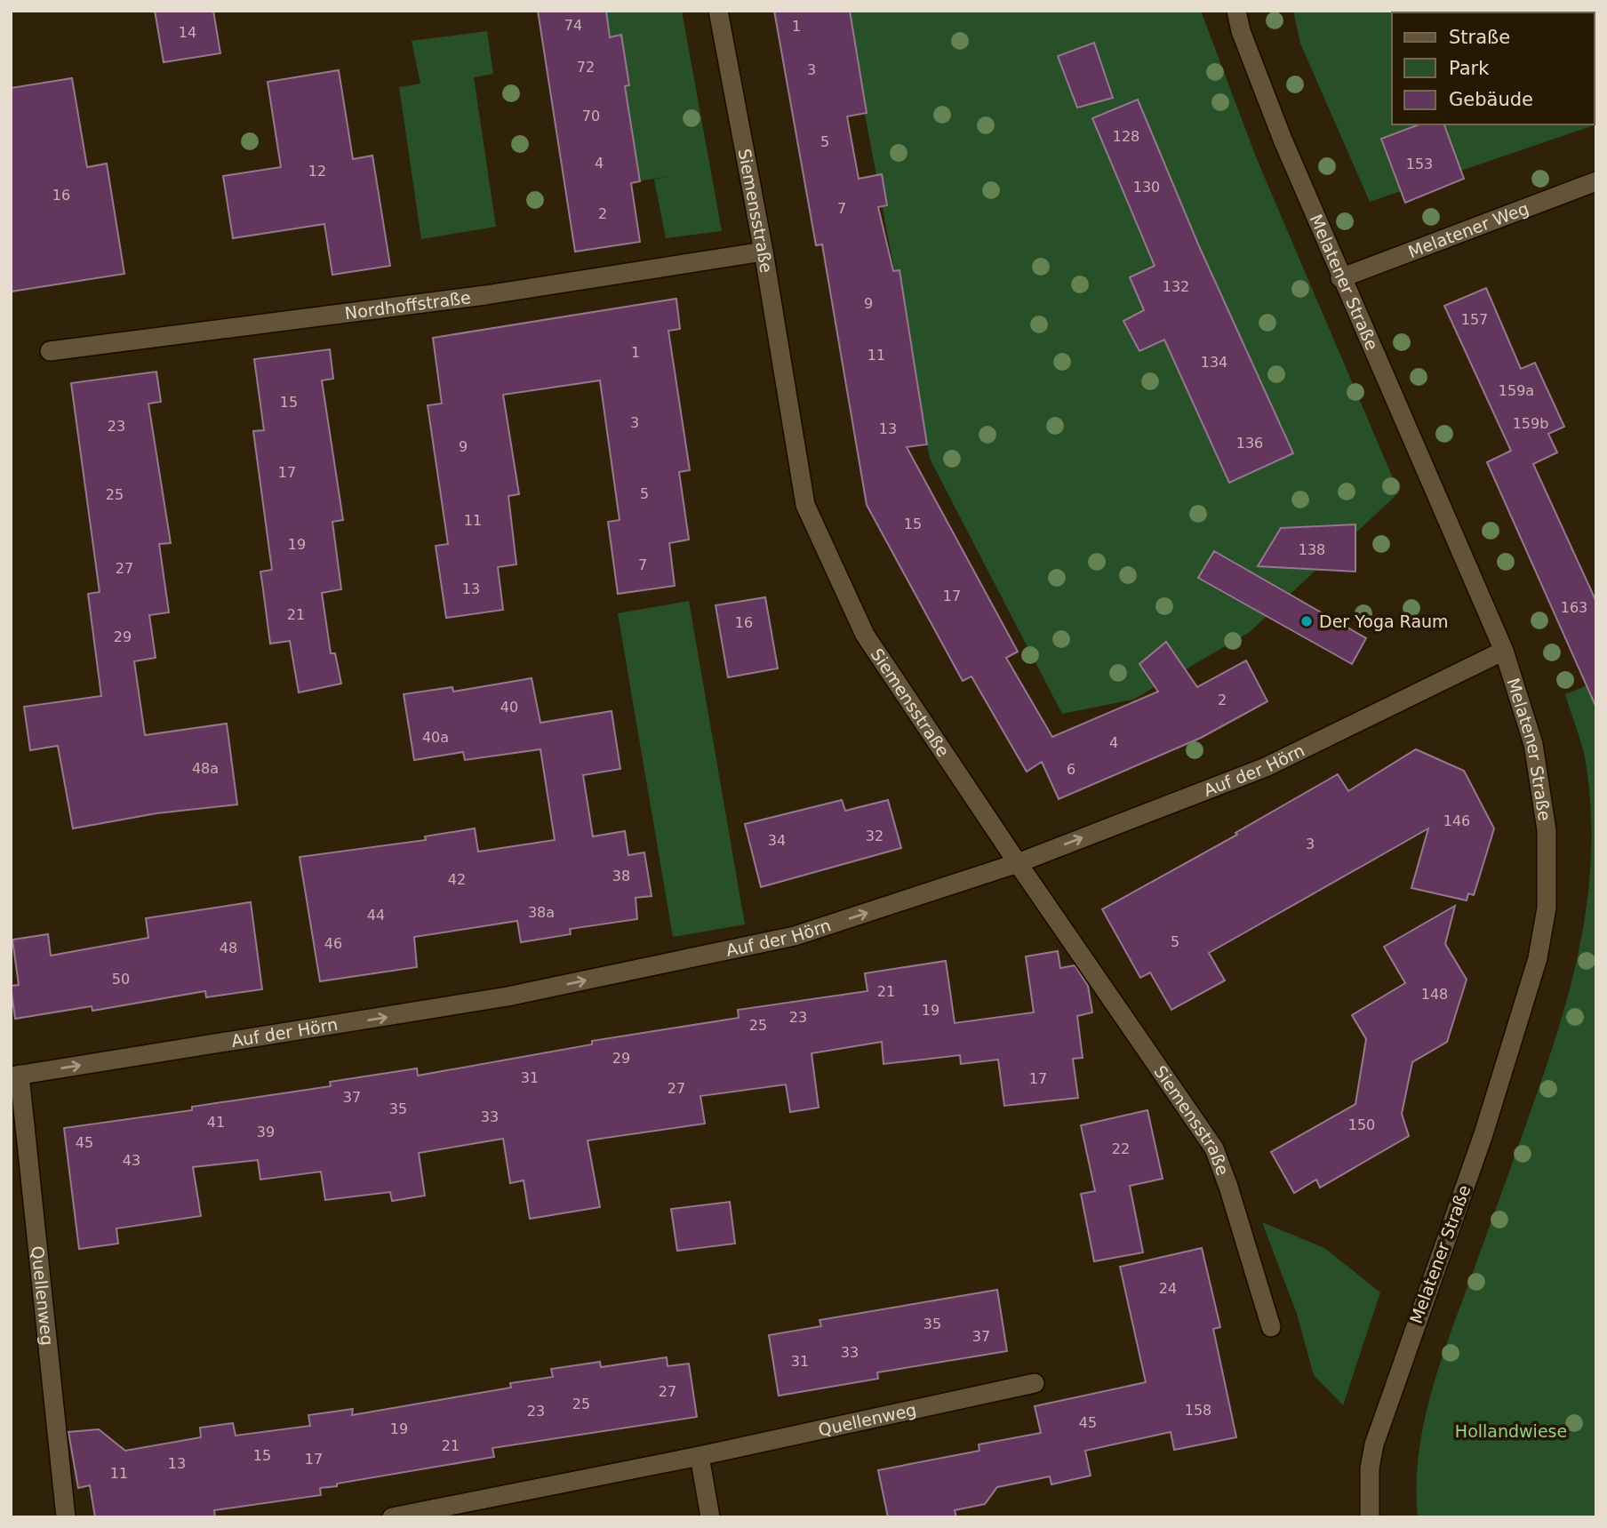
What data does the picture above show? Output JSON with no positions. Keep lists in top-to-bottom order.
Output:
{
  "streets": {
    "street": [
      "Siemensstraße",
      "Melatener Weg",
      "Melatener Straße",
      "Nordhoffstraße",
      "Auf der Hörn",
      "Quellenweg"
    ]
  },
  "crossings": [
    ["Siemensstraße", "Nordhoffstraße"],
    ["Siemensstraße", "Auf der Hörn"],
    ["Melatener Weg", "Melatener Straße"],
    ["Melatener Straße", "Auf der Hörn"],
    ["Auf der Hörn", "Quellenweg"]
  ],
  "one_way": ["Auf der Hörn"],
  "parks": ["Hollandwiese"],
  "places": ["Der Yoga Raum"],
  "house_numbers": [
    "74",
    "1",
    "14",
    "72",
    "3",
    "70",
    "128",
    "5",
    "4",
    "153",
    "12",
    "130",
    "16",
    "7",
    "2",
    "132",
    "9",
    "157",
    "1",
    "11",
    "134",
    "159a",
    "15",
    "3",
    "159b",
    "23",
    "13",
    "136",
    "9",
    "17",
    "5",
    "25",
    "11",
    "15",
    "19",
    "138",
    "7",
    "27",
    "13",
    "17",
    "163",
    "21",
    "16",
    "29",
    "2",
    "40",
    "40a",
    "4",
    "48a",
    "6",
    "146",
    "32",
    "34",
    "3",
    "38",
    "42",
    "38a",
    "44",
    "5",
    "46",
    "48",
    "50",
    "21",
    "148",
    "19",
    "23",
    "25",
    "29",
    "31",
    "17",
    "27",
    "37",
    "35",
    "33",
    "41",
    "150",
    "39",
    "45",
    "22",
    "43",
    "24",
    "35",
    "37",
    "33",
    "31",
    "27",
    "25",
    "158",
    "23",
    "45",
    "19",
    "21",
    "15",
    "17",
    "13",
    "11"
  ],
  "legend": ["Straße", "Park", "Gebäude"]
}
